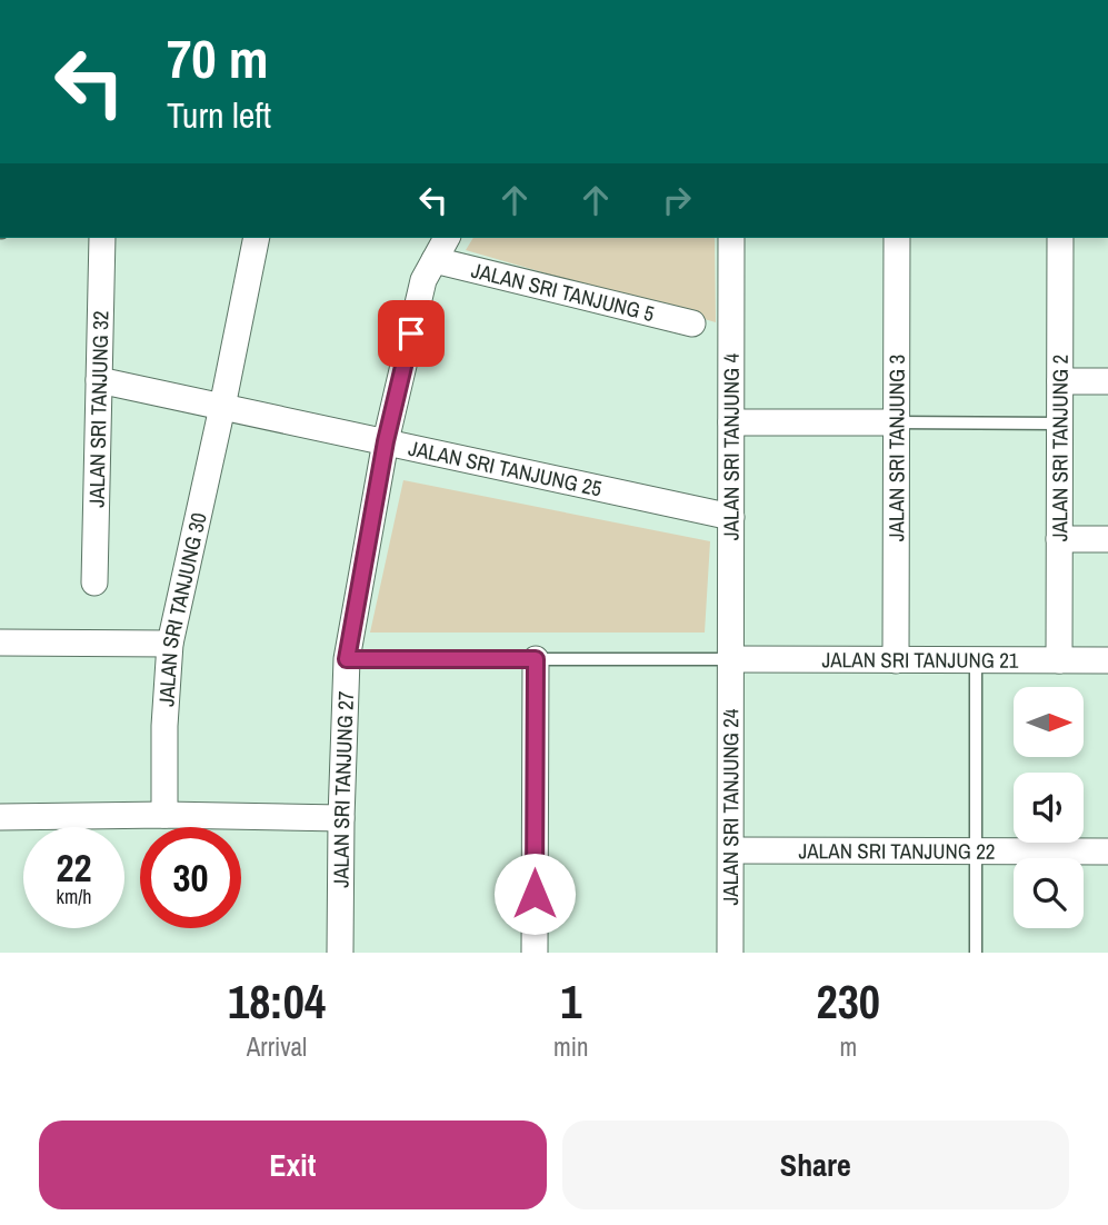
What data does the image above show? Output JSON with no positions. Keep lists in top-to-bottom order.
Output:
{
  "streets": {
    "street": [
      "JALAN SRI TANJUNG 5",
      "JALAN SRI TANJUNG 32",
      "JALAN SRI TANJUNG 4",
      "JALAN SRI TANJUNG 3",
      "JALAN SRI TANJUNG 2",
      "JALAN SRI TANJUNG 25",
      "JALAN SRI TANJUNG 30",
      "JALAN SRI TANJUNG 21",
      "JALAN SRI TANJUNG 27",
      "JALAN SRI TANJUNG 24",
      "JALAN SRI TANJUNG 22"
    ]
  },
  "crossings": [
    ["JALAN SRI TANJUNG 5", "JALAN SRI TANJUNG 27"],
    ["JALAN SRI TANJUNG 32", "JALAN SRI TANJUNG 25"],
    ["JALAN SRI TANJUNG 4", "JALAN SRI TANJUNG 25"],
    ["JALAN SRI TANJUNG 4", "JALAN SRI TANJUNG 21"],
    ["JALAN SRI TANJUNG 4", "JALAN SRI TANJUNG 24"],
    ["JALAN SRI TANJUNG 3", "JALAN SRI TANJUNG 21"],
    ["JALAN SRI TANJUNG 2", "JALAN SRI TANJUNG 21"],
    ["JALAN SRI TANJUNG 25", "JALAN SRI TANJUNG 30"],
    ["JALAN SRI TANJUNG 25", "JALAN SRI TANJUNG 27"],
    ["JALAN SRI TANJUNG 21", "JALAN SRI TANJUNG 24"],
    ["JALAN SRI TANJUNG 24", "JALAN SRI TANJUNG 22"]
  ],
  "north": "right",
  "page": {
    "turn": ["70 m", "Turn left"],
    "speed": "22 km/h",
    "limit": "30",
    "eta": [
      "18:04",
      "Arrival",
      "1",
      "min",
      "230",
      "m"
    ],
    "buttons": ["Exit", "Share"]
  }
}
